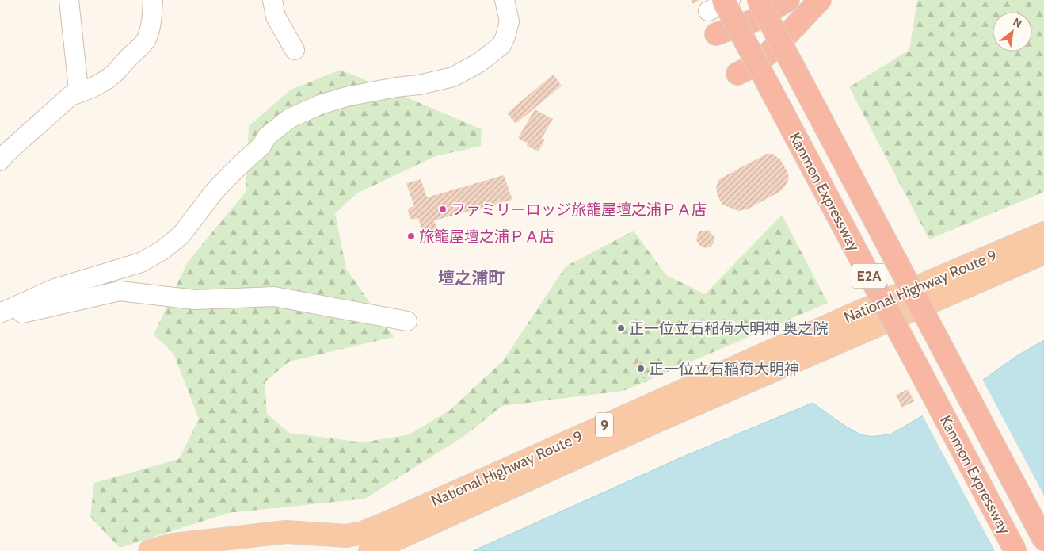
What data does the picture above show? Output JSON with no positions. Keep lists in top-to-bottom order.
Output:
{
  "streets": {
    "highway": [
      "Kanmon Expressway",
      "E2A",
      "National Highway Route 9",
      "9"
    ]
  },
  "districts": ["壇之浦町"],
  "places": [
    "ファミリーロッジ旅籠屋壇之浦ＰＡ店",
    "旅籠屋壇之浦ＰＡ店",
    "正一位立石稲荷大明神 奥之院",
    "正一位立石稲荷大明神"
  ],
  "north": "top right"
}
